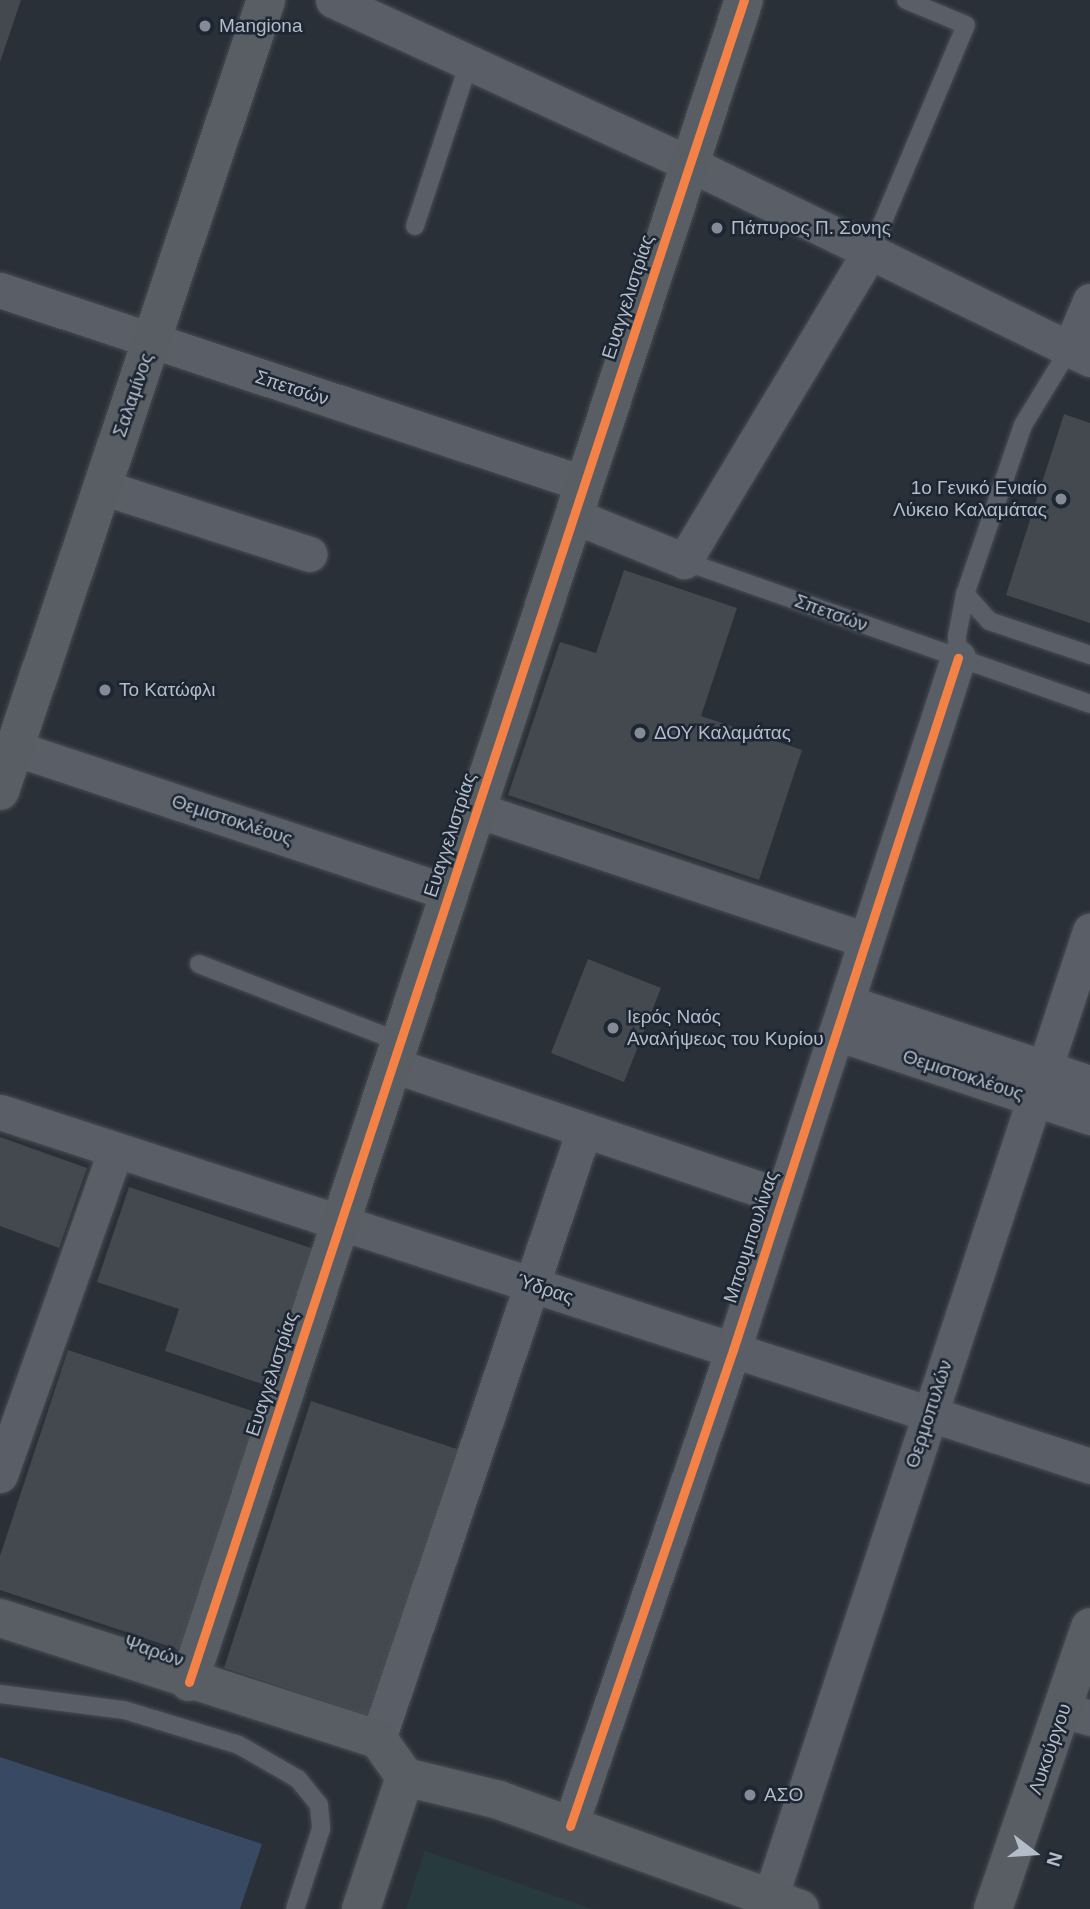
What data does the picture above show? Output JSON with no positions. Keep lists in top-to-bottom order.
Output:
{
  "streets": {
    "street": [
      "Ευαγγελιστρίας",
      "Σπετσών",
      "Σαλαμίνος",
      "Θεμιστοκλέους",
      "Μπουμπουλίνας",
      "Ύδρας",
      "Θερμοπυλών",
      "Ψαρών",
      "Λυκούργου"
    ]
  },
  "crossings": [
    ["Ευαγγελιστρίας", "Σπετσών"],
    ["Ευαγγελιστρίας", "Θεμιστοκλέους"],
    ["Ευαγγελιστρίας", "Ύδρας"],
    ["Ευαγγελιστρίας", "Ψαρών"],
    ["Σπετσών", "Σαλαμίνος"],
    ["Σπετσών", "Μπουμπουλίνας"],
    ["Σαλαμίνος", "Θεμιστοκλέους"],
    ["Θεμιστοκλέους", "Μπουμπουλίνας"],
    ["Θεμιστοκλέους", "Θερμοπυλών"],
    ["Μπουμπουλίνας", "Ύδρας"],
    ["Ύδρας", "Θερμοπυλών"]
  ],
  "places": [
    "Mangiona",
    "Πάπυρος Π. Σονης",
    "1ο Γενικό Ενιαίο Λύκειο Καλαμάτας",
    "Το Κατώφλι",
    "ΔΟΥ Καλαμάτας",
    "Ιερός Ναός Αναλήψεως του Κυρίου",
    "ΑΣΟ"
  ],
  "north": "right"
}
